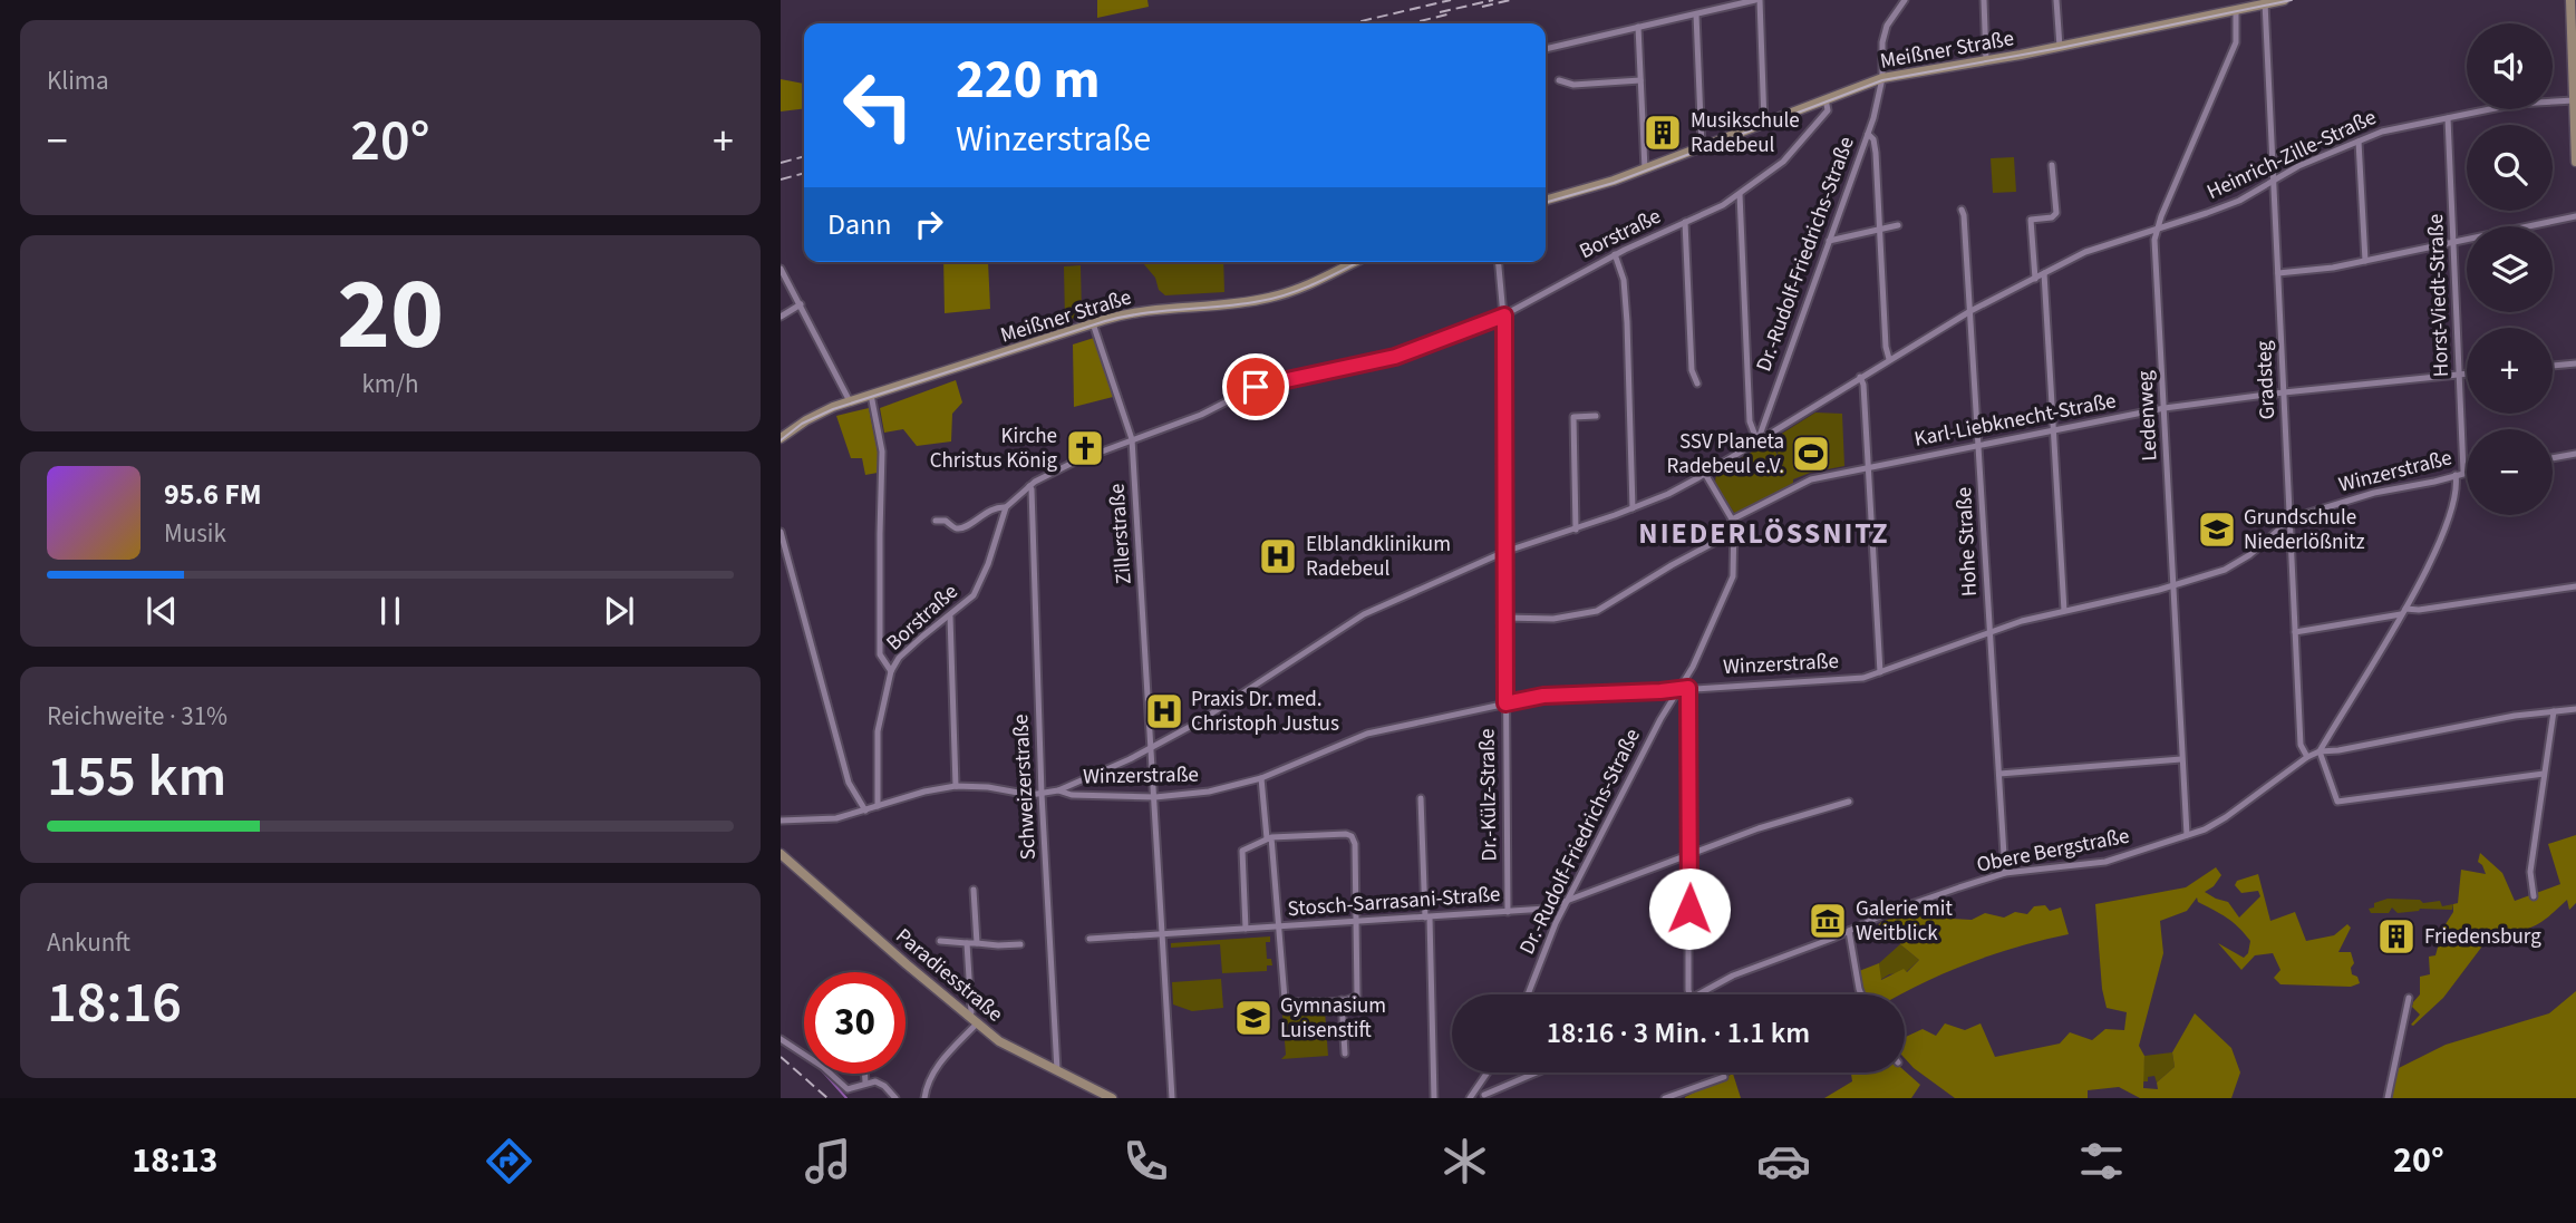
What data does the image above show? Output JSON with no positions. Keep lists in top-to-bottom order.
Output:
{
  "streets": {
    "main road": ["Meißner Straße", "Paradiesstraße"],
    "street": [
      "Heinrich-Zille-Straße",
      "Borstraße",
      "Dr.-Rudolf-Friedrichs-Straße",
      "Horst-Viedt-Straße",
      "Gradsteg",
      "Ledenweg",
      "Karl-Liebknecht-Straße",
      "Winzerstraße",
      "Zillerstraße",
      "Hohe Straße",
      "Schweizerstraße",
      "Dr.-Külz-Straße",
      "Obere Bergstraße",
      "Stosch-Sarrasani-Straße"
    ]
  },
  "crossings": [
    ["Meißner Straße", "Borstraße"],
    ["Meißner Straße", "Dr.-Rudolf-Friedrichs-Straße"],
    ["Meißner Straße", "Gradsteg"],
    ["Meißner Straße", "Ledenweg"],
    ["Meißner Straße", "Zillerstraße"],
    ["Heinrich-Zille-Straße", "Dr.-Rudolf-Friedrichs-Straße"],
    ["Heinrich-Zille-Straße", "Horst-Viedt-Straße"],
    ["Heinrich-Zille-Straße", "Gradsteg"],
    ["Heinrich-Zille-Straße", "Ledenweg"],
    ["Heinrich-Zille-Straße", "Hohe Straße"],
    ["Borstraße", "Zillerstraße"],
    ["Borstraße", "Schweizerstraße"],
    ["Borstraße", "Dr.-Külz-Straße"],
    ["Dr.-Rudolf-Friedrichs-Straße", "Karl-Liebknecht-Straße"],
    ["Dr.-Rudolf-Friedrichs-Straße", "Winzerstraße"],
    ["Dr.-Rudolf-Friedrichs-Straße", "Stosch-Sarrasani-Straße"],
    ["Horst-Viedt-Straße", "Karl-Liebknecht-Straße"],
    ["Horst-Viedt-Straße", "Winzerstraße"],
    ["Gradsteg", "Karl-Liebknecht-Straße"],
    ["Gradsteg", "Winzerstraße"],
    ["Gradsteg", "Obere Bergstraße"],
    ["Ledenweg", "Karl-Liebknecht-Straße"],
    ["Ledenweg", "Winzerstraße"],
    ["Ledenweg", "Obere Bergstraße"],
    ["Karl-Liebknecht-Straße", "Hohe Straße"],
    ["Winzerstraße", "Zillerstraße"],
    ["Winzerstraße", "Hohe Straße"],
    ["Winzerstraße", "Dr.-Külz-Straße"],
    ["Hohe Straße", "Obere Bergstraße"],
    ["Schweizerstraße", "Paradiesstraße"],
    ["Dr.-Külz-Straße", "Stosch-Sarrasani-Straße"]
  ],
  "districts": ["NIEDERLÖSSNITZ"],
  "places": {
    "building": ["Musikschule Radebeul", "Friedensburg"],
    "church": ["Kirche Christus König"],
    "sports": ["SSV Planeta Radebeul e.V."],
    "school or university": ["Grundschule Niederlößnitz", "Gymnasium Luisenstift"],
    "hospital": ["Elblandklinikum Radebeul", "Praxis Dr. med. Christoph Justus"],
    "museum": ["Galerie mit Weitblick"]
  },
  "page": {
    "tile": [
      "Klima",
      ["20", "km/h"],
      ["Reichweite · 31%", "155 km"],
      ["Ankunft", "18:16"]
    ],
    "map_buttons": ["+", "−"],
    "turn": ["220 m", "Winzerstraße"],
    "heat": ["−", "20°", "+"],
    "then": "Dann",
    "song": ["95.6 FM", "Musik"],
    "limit": "30",
    "trip": "18:16 · 3 Min. · 1.1 km",
    "tabs": ["18:13", "20°"]
  }
}
